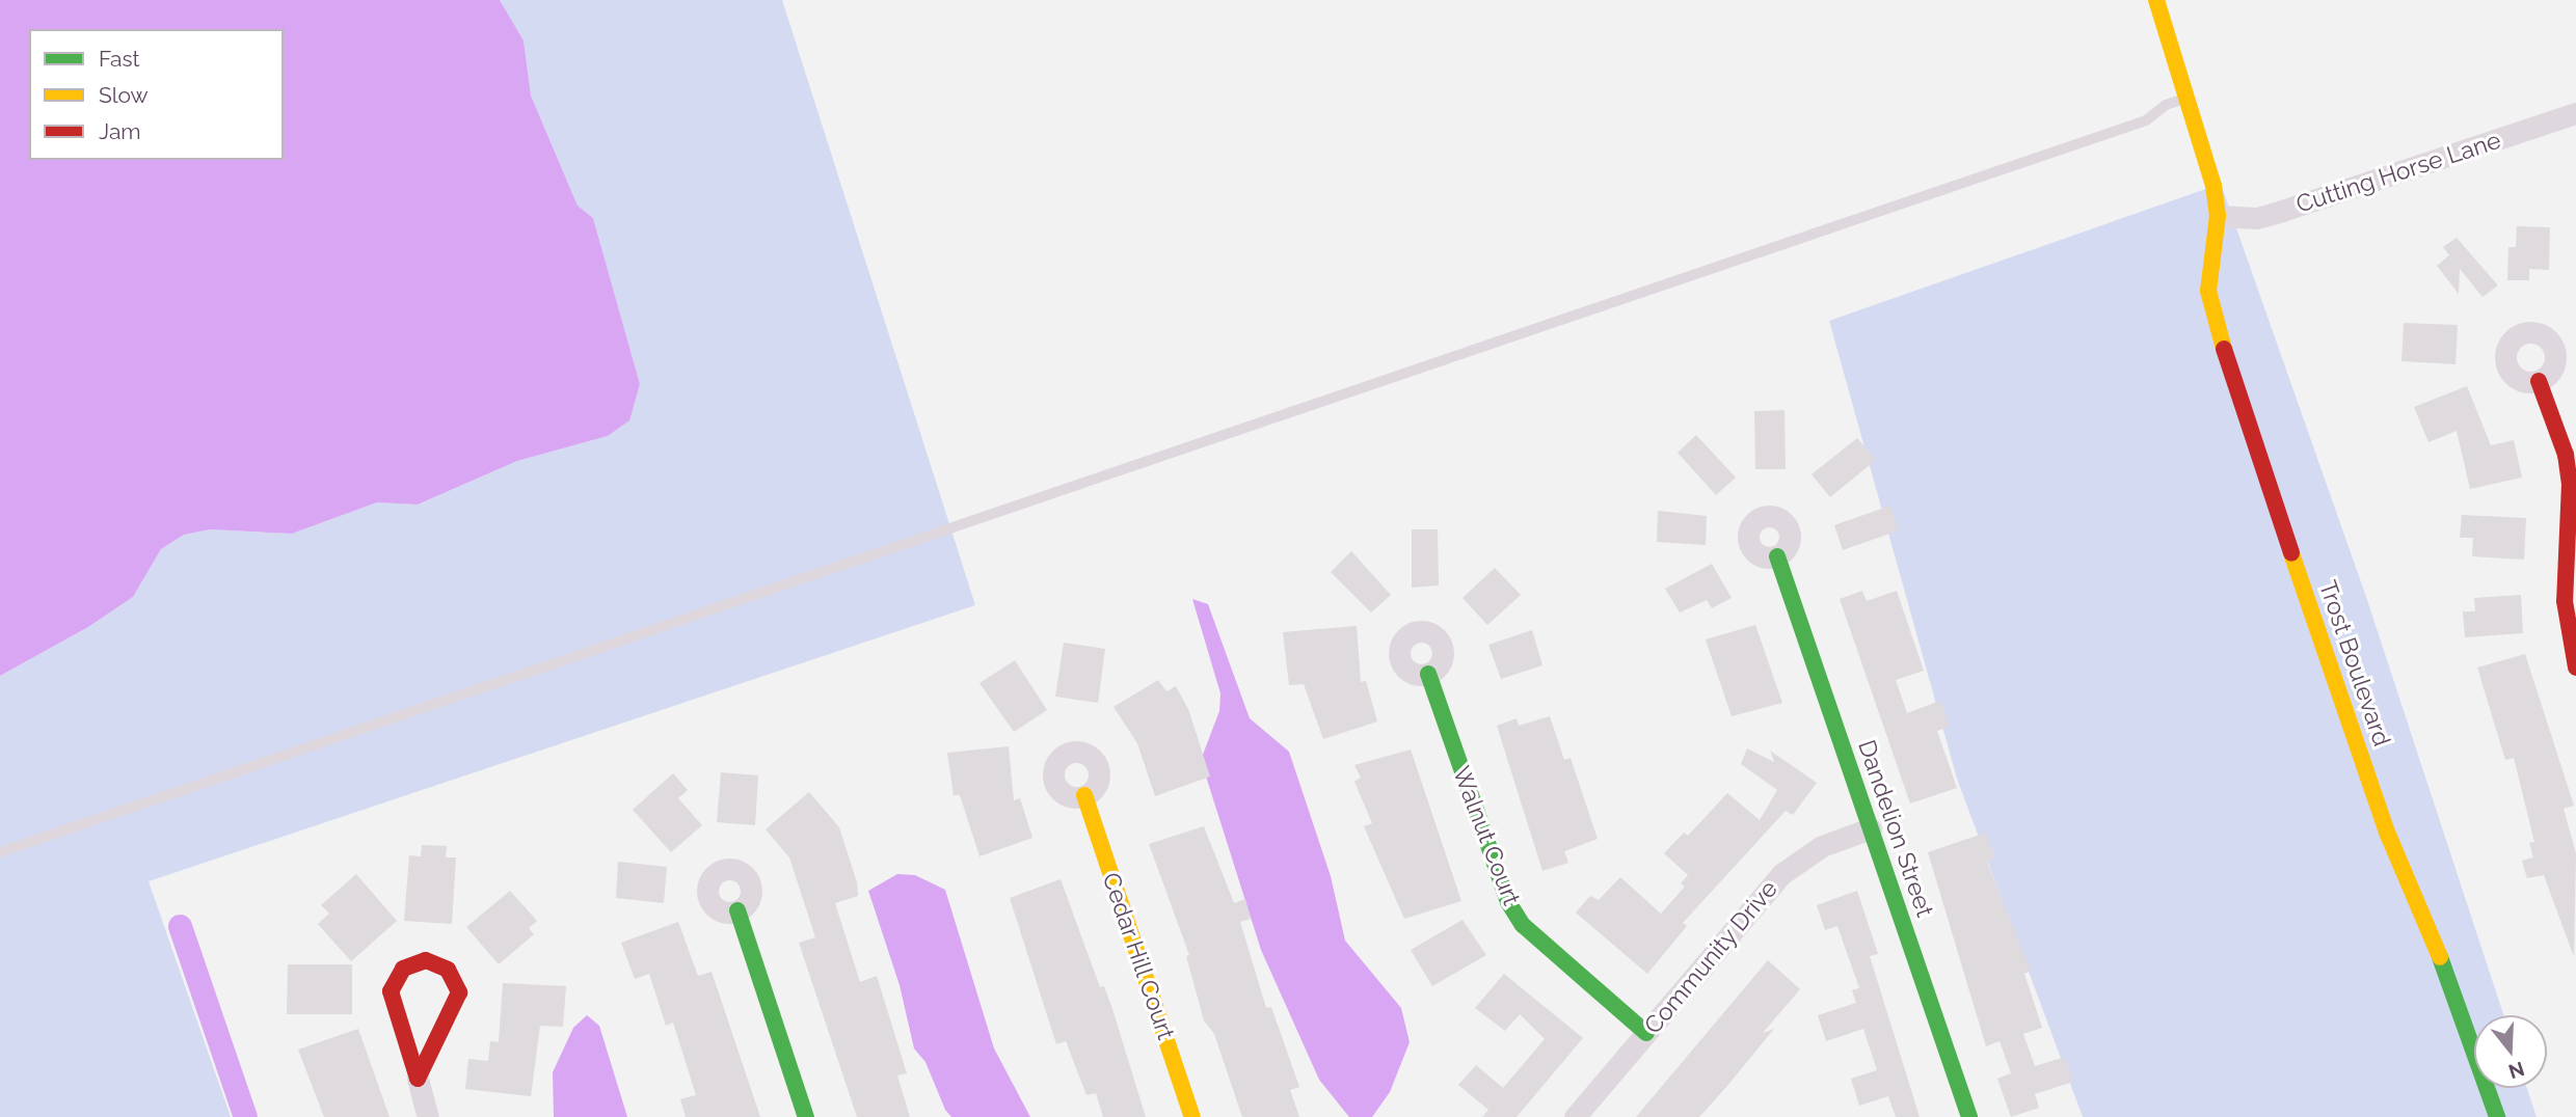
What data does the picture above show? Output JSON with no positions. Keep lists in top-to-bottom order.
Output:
{
  "streets": {
    "street": [
      "Cutting Horse Lane",
      "Trost Boulevard",
      "Dandelion Street",
      "Walnut Court",
      "Cedar Hill Court",
      "Community Drive"
    ]
  },
  "crossings": [
    ["Cutting Horse Lane", "Trost Boulevard"],
    ["Dandelion Street", "Community Drive"],
    ["Walnut Court", "Community Drive"]
  ],
  "legend": ["Fast", "Slow", "Jam"],
  "north": "bottom"
}
